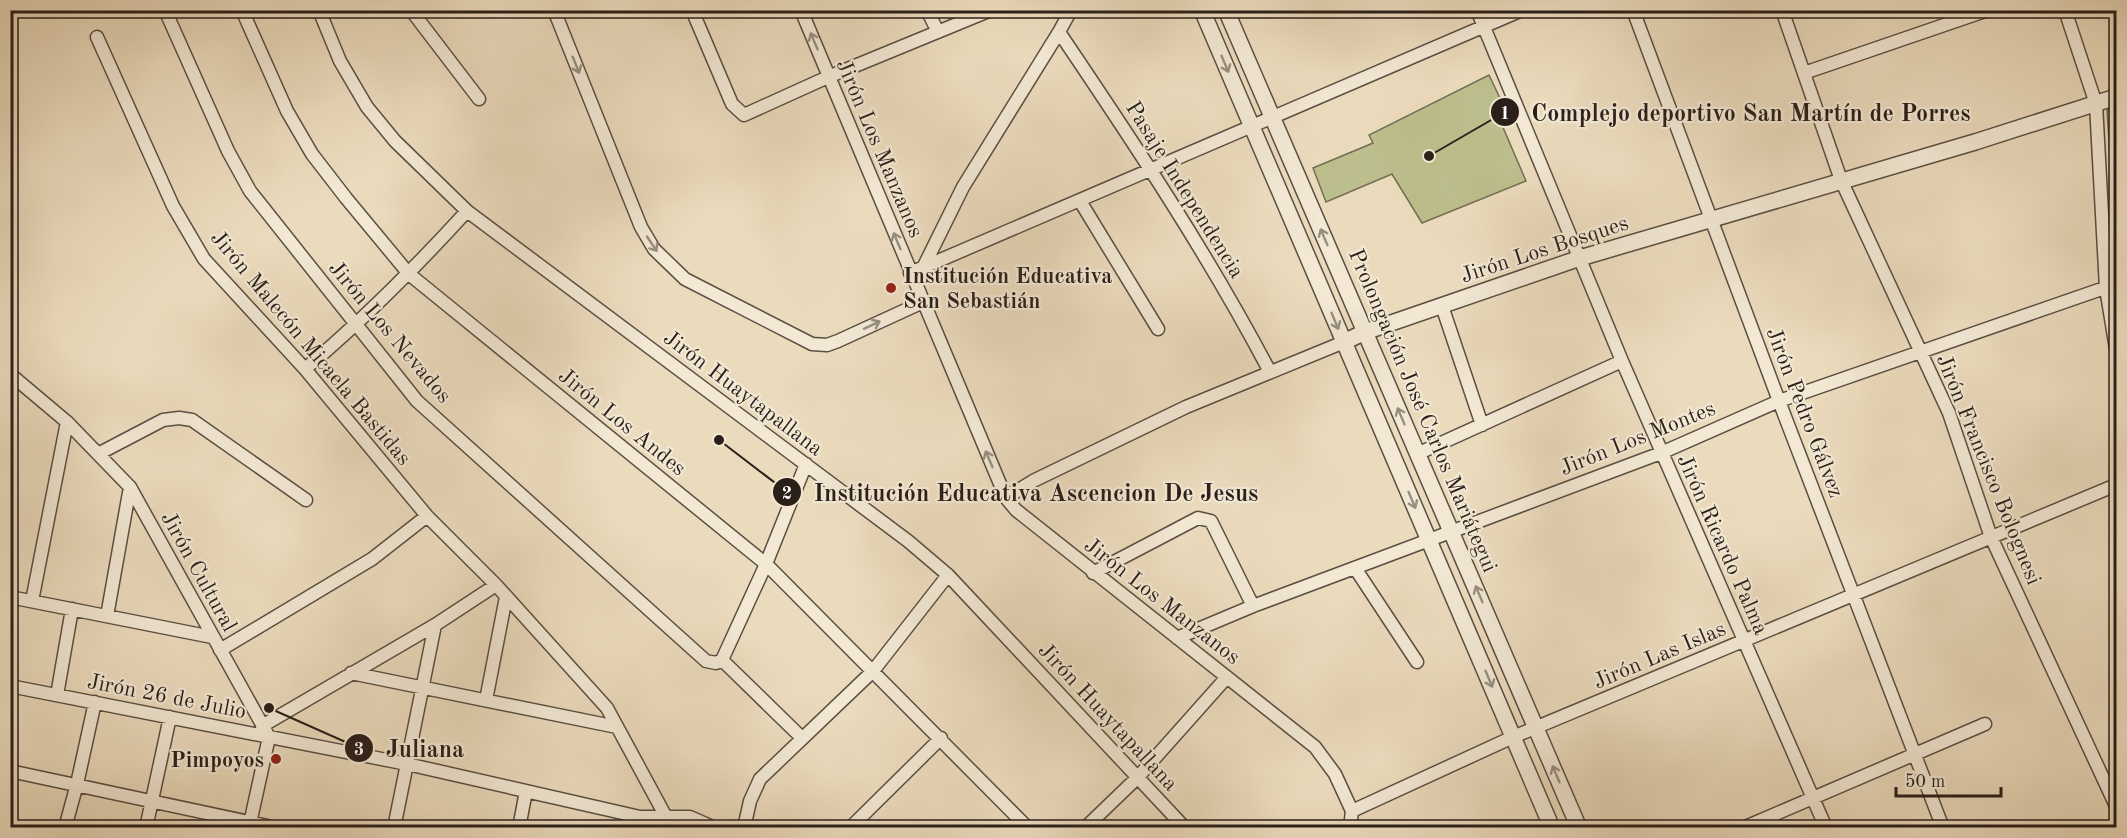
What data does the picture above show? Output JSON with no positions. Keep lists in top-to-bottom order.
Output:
{
  "streets": {
    "street": [
      "Jirón Los Manzanos",
      "Pasaje Independencia",
      "Jirón Los Bosques",
      "Jirón Los Nevados",
      "Jirón Malecón Micaela Bastidas",
      "Jirón Huaytapallana",
      "Prolongación José Carlos Mariátegui",
      "Jirón Pedro Gálvez",
      "Jirón Los Andes",
      "Jirón Los Montes",
      "Jirón Francisco Bolognesi",
      "Jirón Ricardo Palma",
      "Jirón Cultural",
      "Jirón Las Islas",
      "Jirón 26 de Julio"
    ]
  },
  "crossings": [
    ["Jirón Los Manzanos", "Jirón Los Bosques"],
    ["Jirón Los Manzanos", "Jirón Los Montes"],
    ["Jirón Los Manzanos", "Jirón Las Islas"],
    ["Pasaje Independencia", "Jirón Los Bosques"],
    ["Jirón Los Bosques", "Prolongación José Carlos Mariátegui"],
    ["Jirón Los Bosques", "Jirón Pedro Gálvez"],
    ["Jirón Los Bosques", "Jirón Francisco Bolognesi"],
    ["Jirón Los Bosques", "Jirón Ricardo Palma"],
    ["Jirón Malecón Micaela Bastidas", "Jirón 26 de Julio"],
    ["Prolongación José Carlos Mariátegui", "Jirón Los Montes"],
    ["Prolongación José Carlos Mariátegui", "Jirón Las Islas"],
    ["Jirón Pedro Gálvez", "Jirón Los Montes"],
    ["Jirón Pedro Gálvez", "Jirón Las Islas"],
    ["Jirón Los Montes", "Jirón Francisco Bolognesi"],
    ["Jirón Los Montes", "Jirón Ricardo Palma"],
    ["Jirón Francisco Bolognesi", "Jirón Las Islas"],
    ["Jirón Ricardo Palma", "Jirón Las Islas"],
    ["Jirón Cultural", "Jirón 26 de Julio"]
  ],
  "one_way": ["Jirón Los Manzanos"],
  "places": [
    "Complejo deportivo San Martín de Porres",
    "Institución Educativa San Sebastián",
    "Institución Educativa Ascencion De Jesus",
    "Juliana",
    "Pimpoyos"
  ],
  "scale_bar": "50 m"
}
